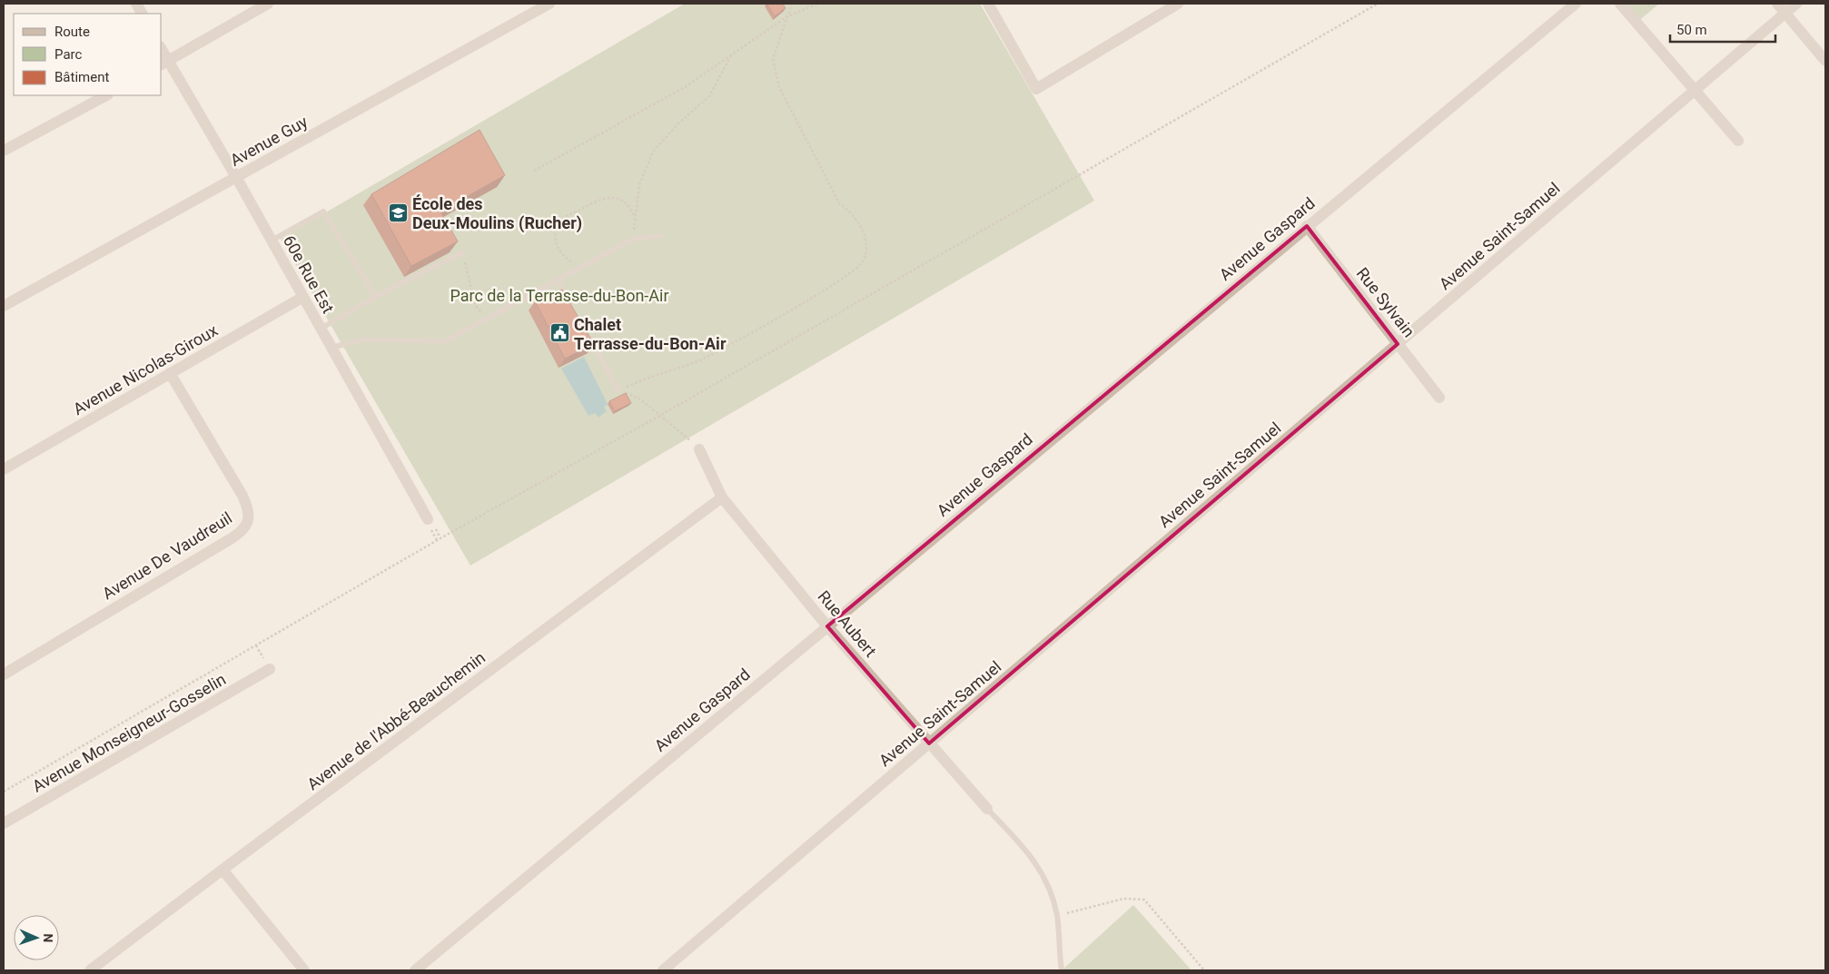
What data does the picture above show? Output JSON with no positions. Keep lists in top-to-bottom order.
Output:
{
  "streets": {
    "street": [
      "Avenue Guy",
      "Avenue Saint-Samuel",
      "Avenue Gaspard",
      "60e Rue Est",
      "Rue Sylvain",
      "Avenue Nicolas-Giroux",
      "Avenue De Vaudreuil",
      "Rue Aubert",
      "Avenue de l'Abbé-Beauchemin",
      "Avenue Monseigneur-Gosselin"
    ]
  },
  "crossings": [
    ["Avenue Guy", "60e Rue Est"],
    ["Avenue Saint-Samuel", "Rue Sylvain"],
    ["Avenue Saint-Samuel", "Rue Aubert"],
    ["Avenue Gaspard", "Rue Sylvain"],
    ["Avenue Gaspard", "Rue Aubert"],
    ["60e Rue Est", "Avenue Nicolas-Giroux"],
    ["Avenue Nicolas-Giroux", "Avenue De Vaudreuil"],
    ["Rue Aubert", "Avenue de l'Abbé-Beauchemin"]
  ],
  "parks": ["Parc de la Terrasse-du-Bon-Air"],
  "places": {
    "school or university": ["École des Deux-Moulins (Rucher)"],
    "public building": ["Chalet Terrasse-du-Bon-Air"]
  },
  "legend": ["Route", "Parc", "Bâtiment"],
  "scale_bar": "50 m",
  "north": "right"
}
